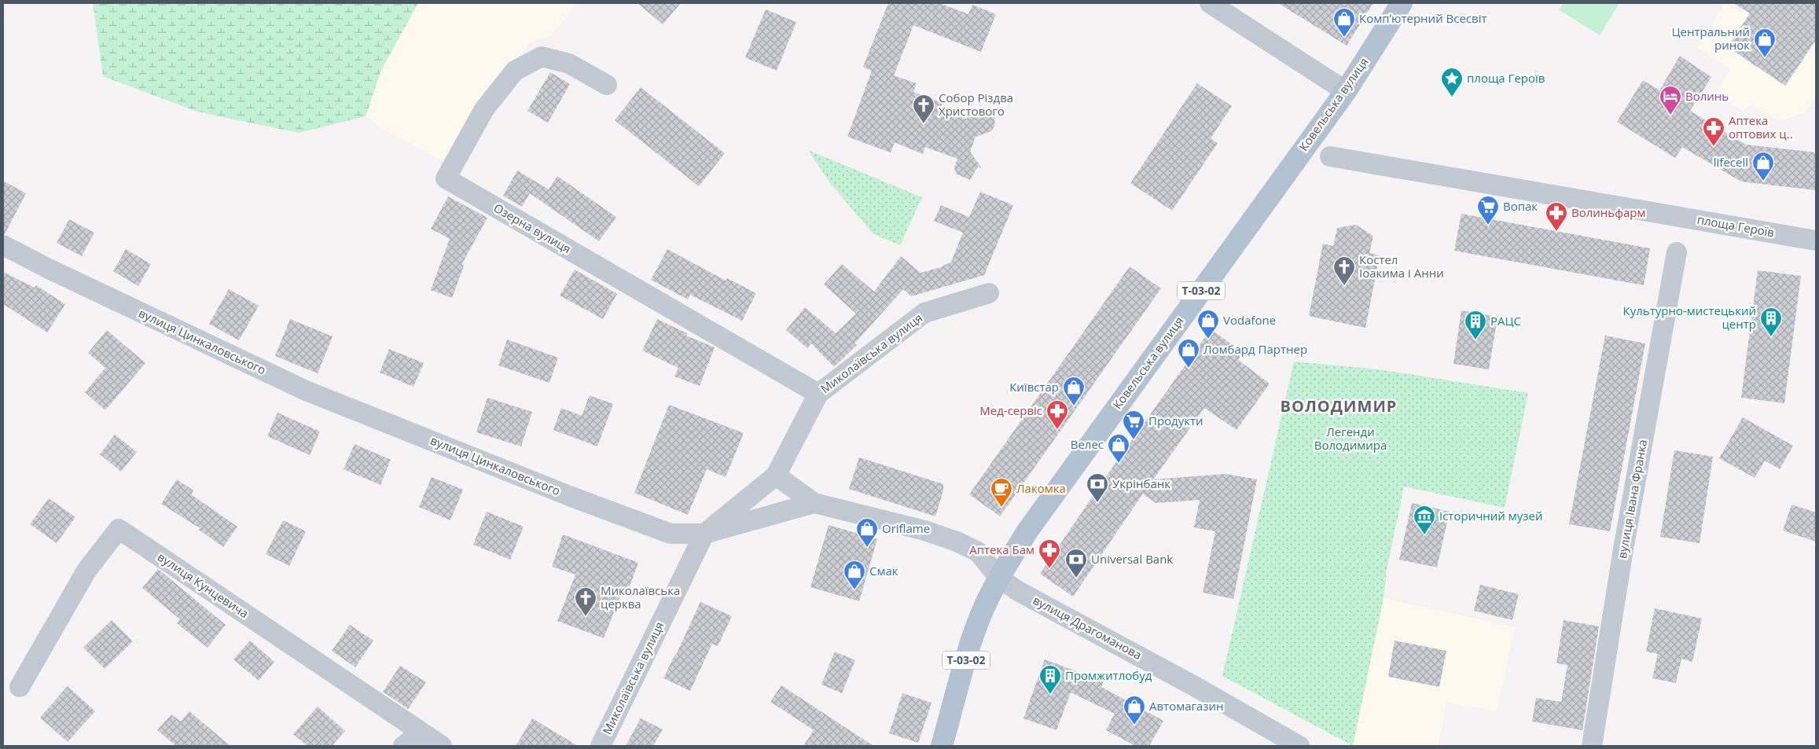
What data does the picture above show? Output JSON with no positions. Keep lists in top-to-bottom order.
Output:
{
  "streets": {
    "main road": ["Ковельська вулиця", "Т-03-02"],
    "street": [
      "площа Героїв",
      "Озерна вулиця",
      "вулиця Цинкаловського",
      "Миколаївська вулиця",
      "вулиця Івана Франка",
      "вулиця Кунцевича",
      "вулиця Драгоманова"
    ]
  },
  "crossings": [
    ["Ковельська вулиця", "вулиця Цинкаловського"],
    ["Ковельська вулиця", "вулиця Драгоманова"],
    ["Озерна вулиця", "Миколаївська вулиця"],
    ["вулиця Цинкаловського", "Миколаївська вулиця"],
    ["вулиця Цинкаловського", "вулиця Драгоманова"]
  ],
  "districts": ["ВОЛОДИМИР"],
  "parks": ["Легенди Володимира"],
  "places": {
    "shop": [
      "Компʼютерний Всесвіт",
      "Центральний ринок",
      "lifecell",
      "Vodafone",
      "Ломбард Партнер",
      "Київстар",
      "Велес",
      "Oriflame",
      "Смак",
      "Автомагазин"
    ],
    "place": ["площа Героїв"],
    "hotel": ["Волинь"],
    "church": ["Собор Різдва Христового", "Костел Іоакима і Анни", "Миколаївська церква"],
    "pharmacy": [
      "Аптека оптових ц‥",
      "Волиньфарм",
      "Мед-сервіс",
      "Аптека Бам"
    ],
    "supermarket": ["Вопак", "Продукти"],
    "building": ["Культурно-мистецький центр", "РАЦС", "Промжитлобуд"],
    "bank": ["Укрінбанк", "Universal Bank"],
    "cafe": ["Лакомка"],
    "museum": ["Історичний музей"]
  }
}
